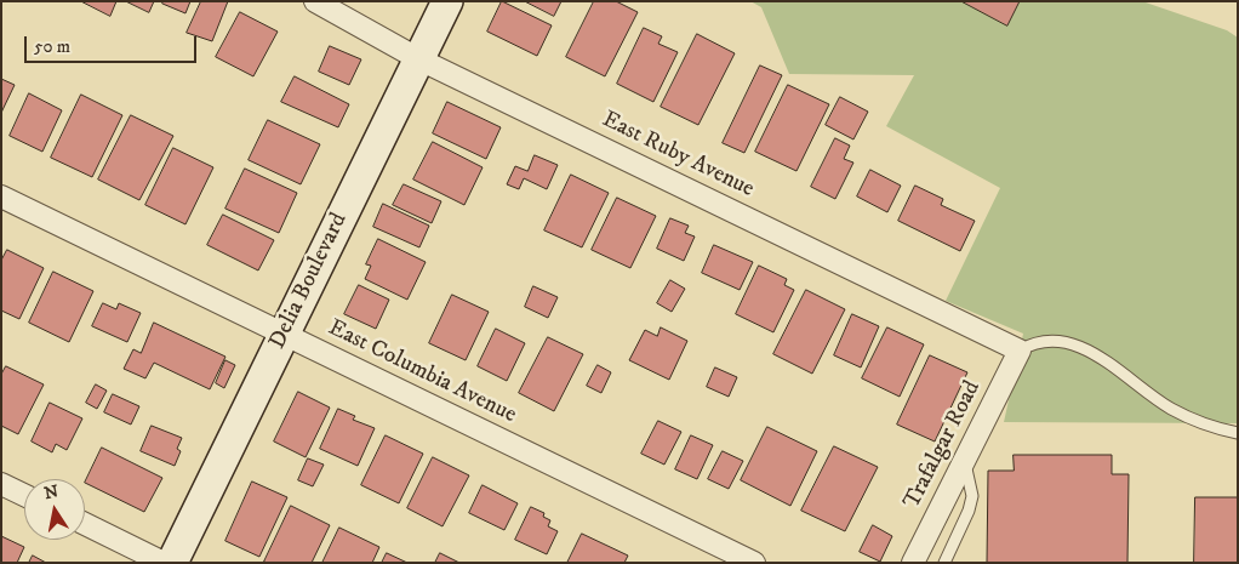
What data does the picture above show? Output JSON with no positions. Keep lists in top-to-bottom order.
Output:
{
  "streets": {
    "street": [
      "East Ruby Avenue",
      "Delia Boulevard",
      "East Columbia Avenue",
      "Trafalgar Road"
    ]
  },
  "crossings": [
    ["East Ruby Avenue", "Delia Boulevard"],
    ["East Ruby Avenue", "Trafalgar Road"],
    ["Delia Boulevard", "East Columbia Avenue"]
  ],
  "scale_bar": "50 m",
  "north": "top"
}
